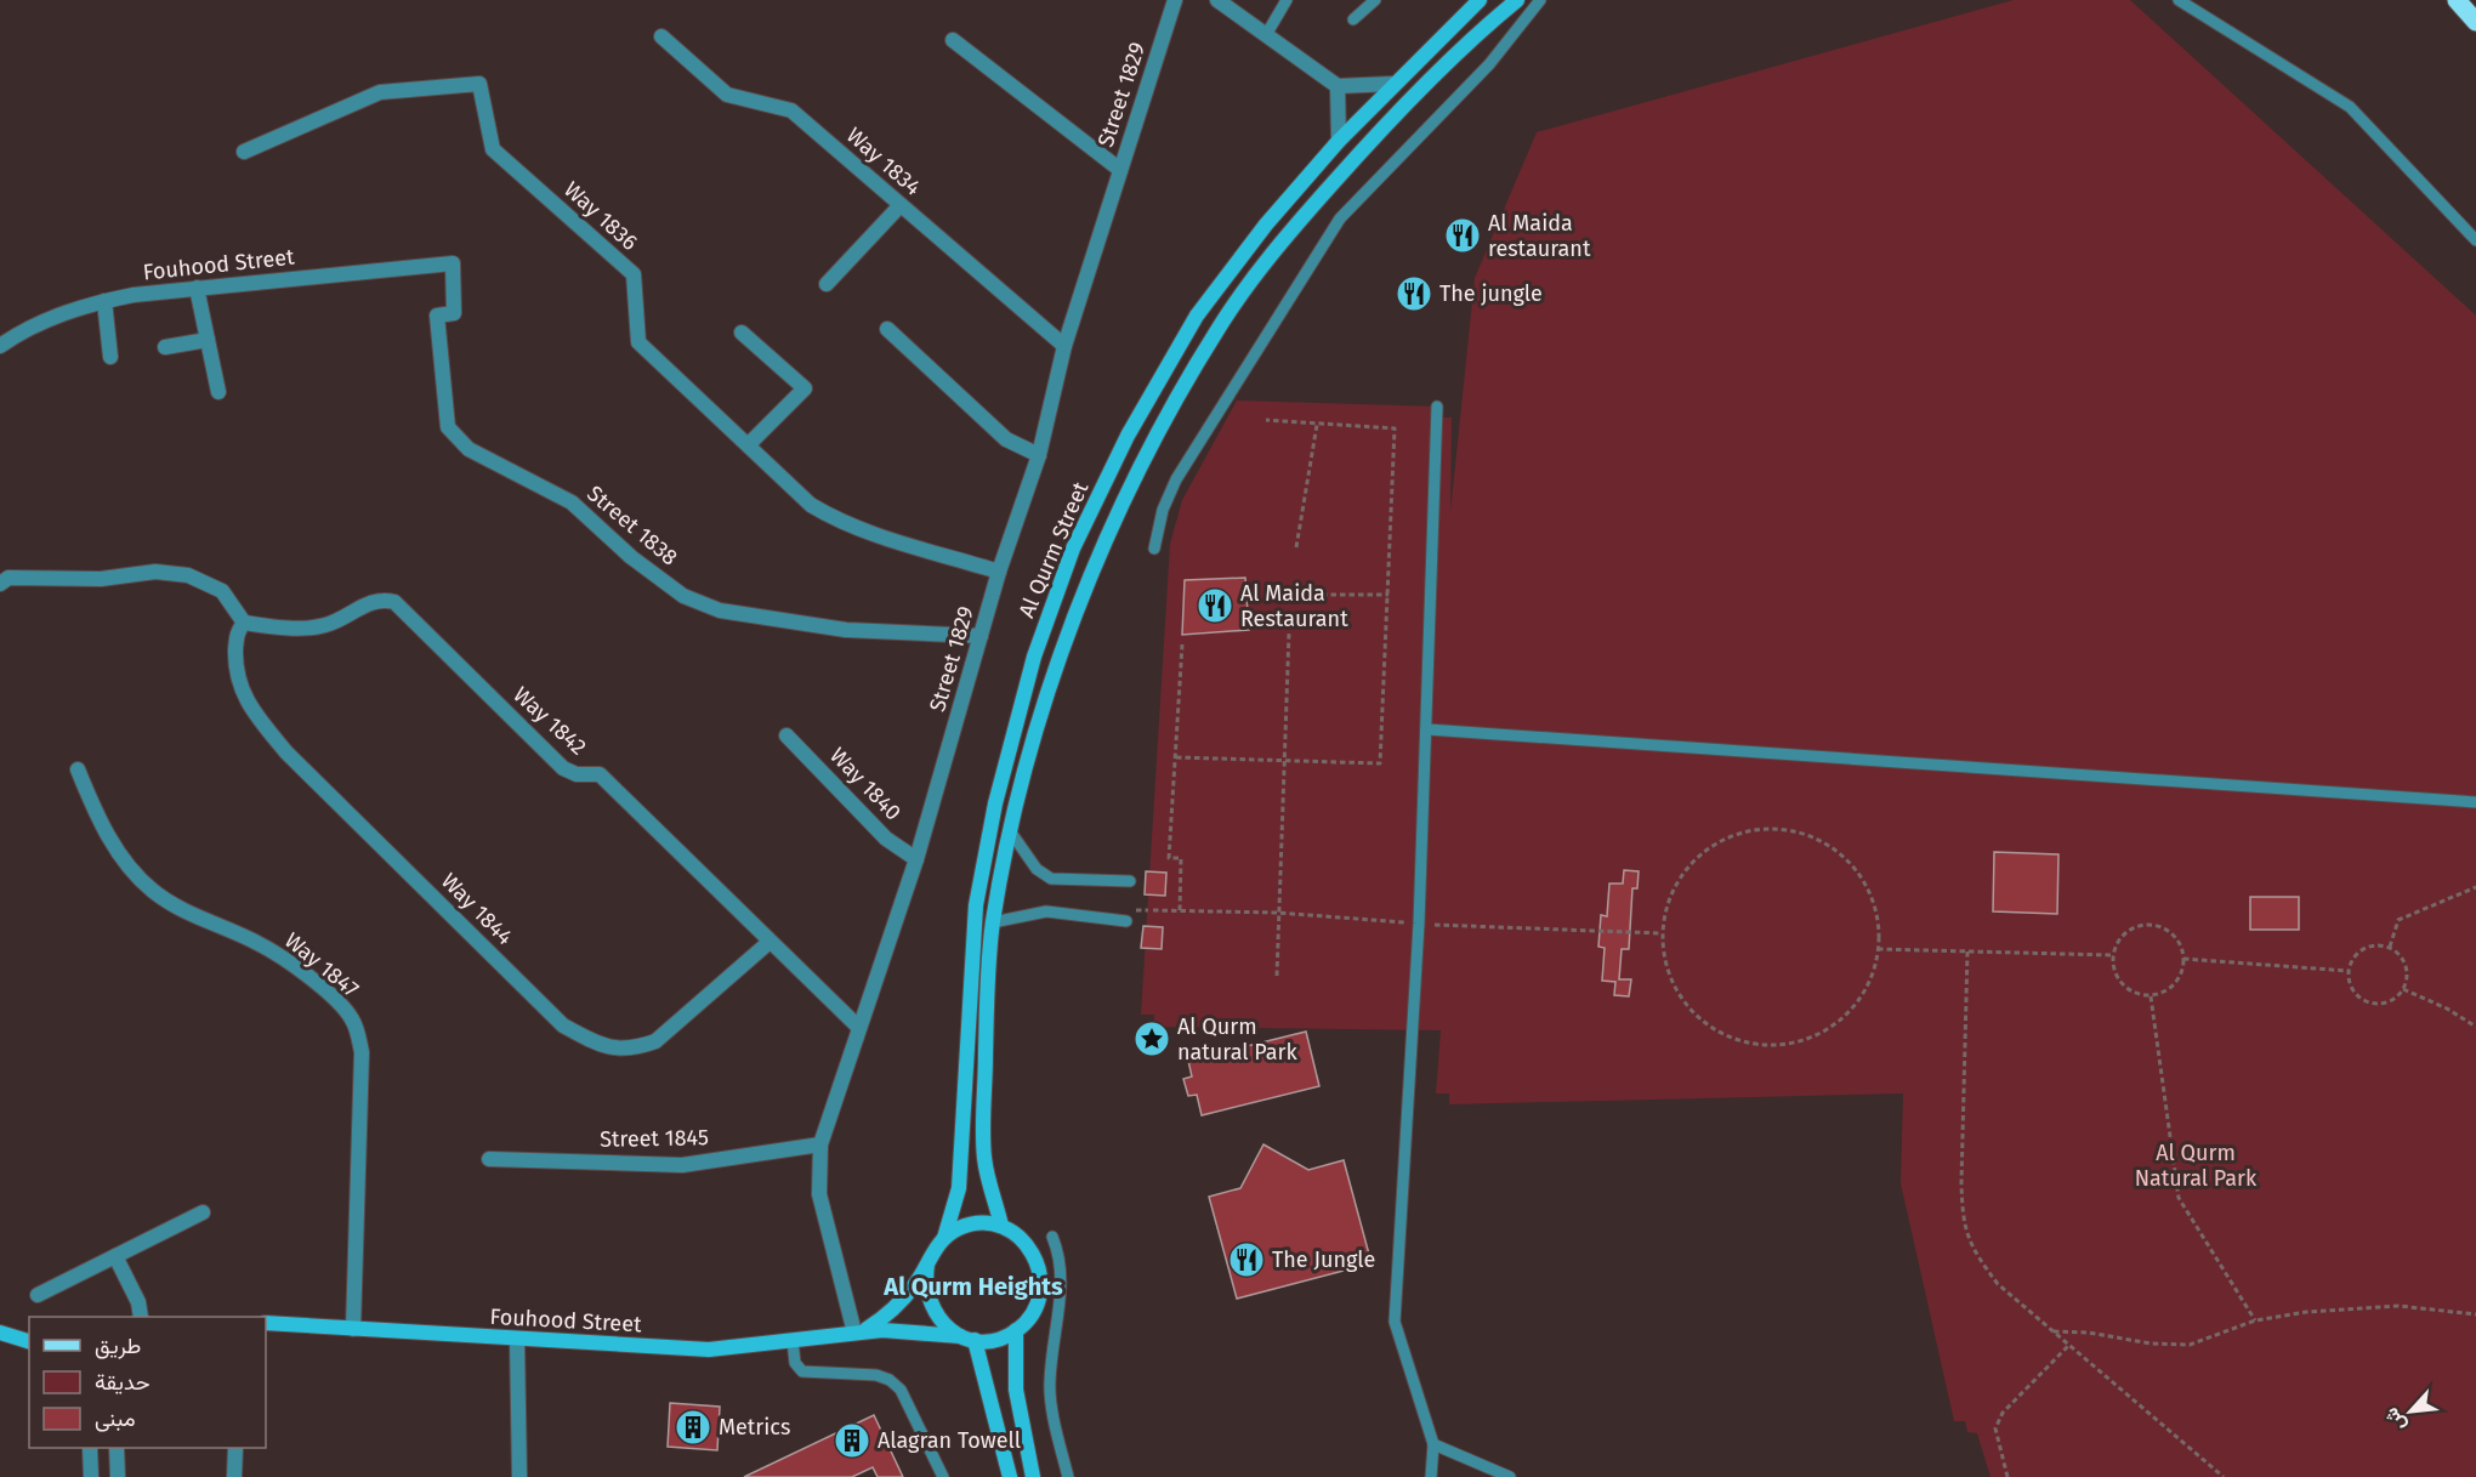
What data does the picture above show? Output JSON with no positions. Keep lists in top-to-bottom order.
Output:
{
  "streets": {
    "main road": ["Fouhood Street", "Al Qurm Street"],
    "street": [
      "Street 1829",
      "Way 1834",
      "Way 1836",
      "Street 1838",
      "Way 1842",
      "Way 1840",
      "Way 1844",
      "Way 1847",
      "Street 1845"
    ]
  },
  "crossings": [
    ["Street 1829", "Way 1834"],
    ["Street 1829", "Way 1836"],
    ["Street 1829", "Fouhood Street"],
    ["Street 1829", "Street 1838"],
    ["Street 1829", "Way 1842"],
    ["Street 1829", "Way 1840"],
    ["Street 1829", "Street 1845"],
    ["Fouhood Street", "Street 1838"],
    ["Fouhood Street", "Al Qurm Street"],
    ["Fouhood Street", "Way 1847"],
    ["Way 1842", "Way 1844"]
  ],
  "districts": ["Al Qurm Heights"],
  "parks": ["Al Qurm Natural Park"],
  "places": {
    "restaurant": [
      "Al Maida restaurant",
      "The jungle",
      "Al Maida Restaurant",
      "The Jungle"
    ],
    "place": ["Al Qurm natural Park"],
    "building": ["Metrics", "Alagran Towell"]
  },
  "legend": ["طريق", "حديقة", "مبنى"],
  "north": "bottom left"
}
